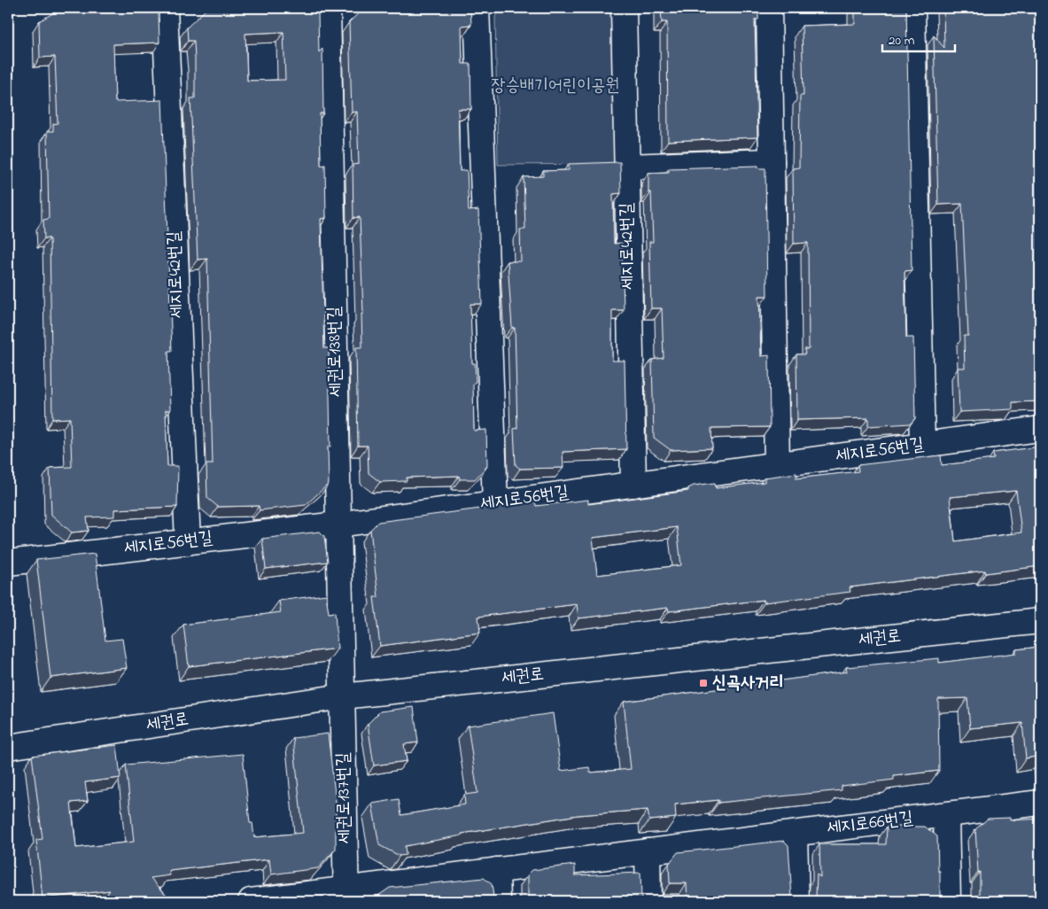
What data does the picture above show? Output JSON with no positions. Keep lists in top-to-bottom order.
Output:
{
  "streets": {
    "street": [
      "세지로42번길",
      "세권로138번길",
      "세지로56번길",
      "세권로",
      "세권로137번길",
      "세지로66번길"
    ]
  },
  "crossings": [
    ["세지로42번길", "세지로56번길"],
    ["세권로138번길", "세지로56번길"],
    ["세권로138번길", "세권로"],
    ["세권로138번길", "세권로137번길"],
    ["세권로", "세권로137번길"],
    ["세권로137번길", "세지로66번길"]
  ],
  "parks": ["장승배기어린이공원"],
  "places": {
    "transit": ["신곡사거리"]
  },
  "scale_bar": "20 m"
}
